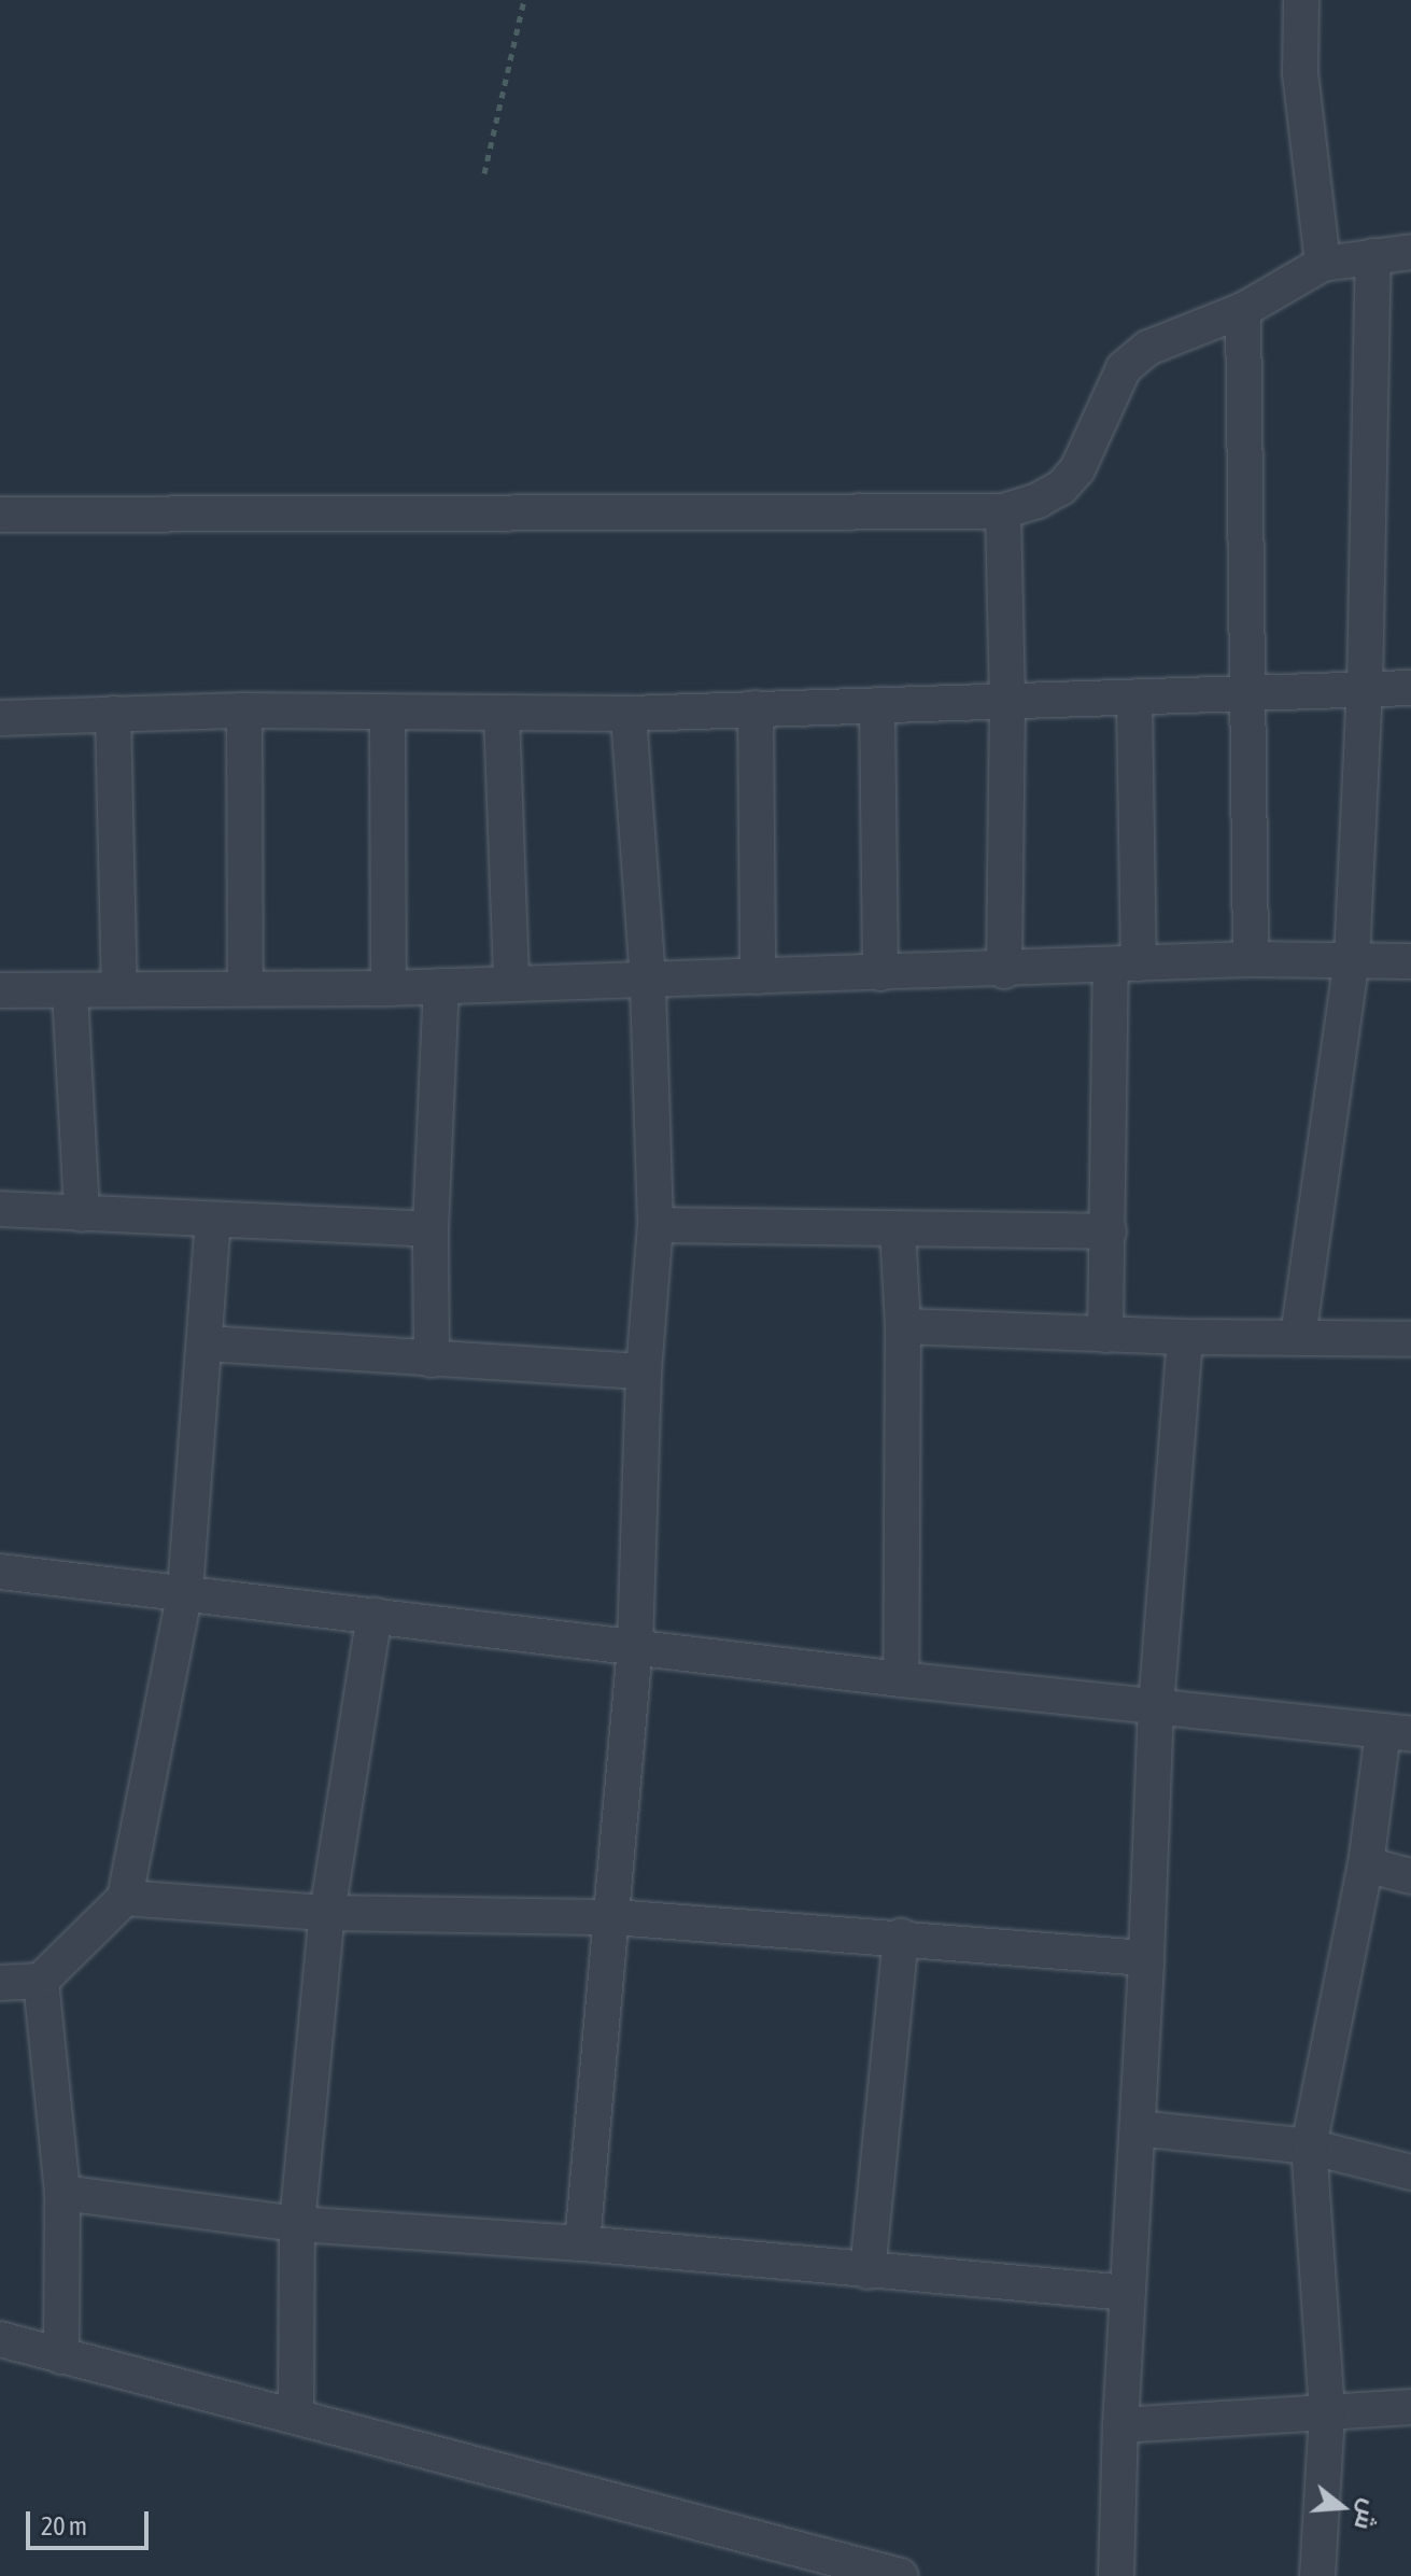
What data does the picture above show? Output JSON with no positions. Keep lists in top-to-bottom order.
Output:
{
  "scale_bar": "20 m",
  "north": "right"
}
